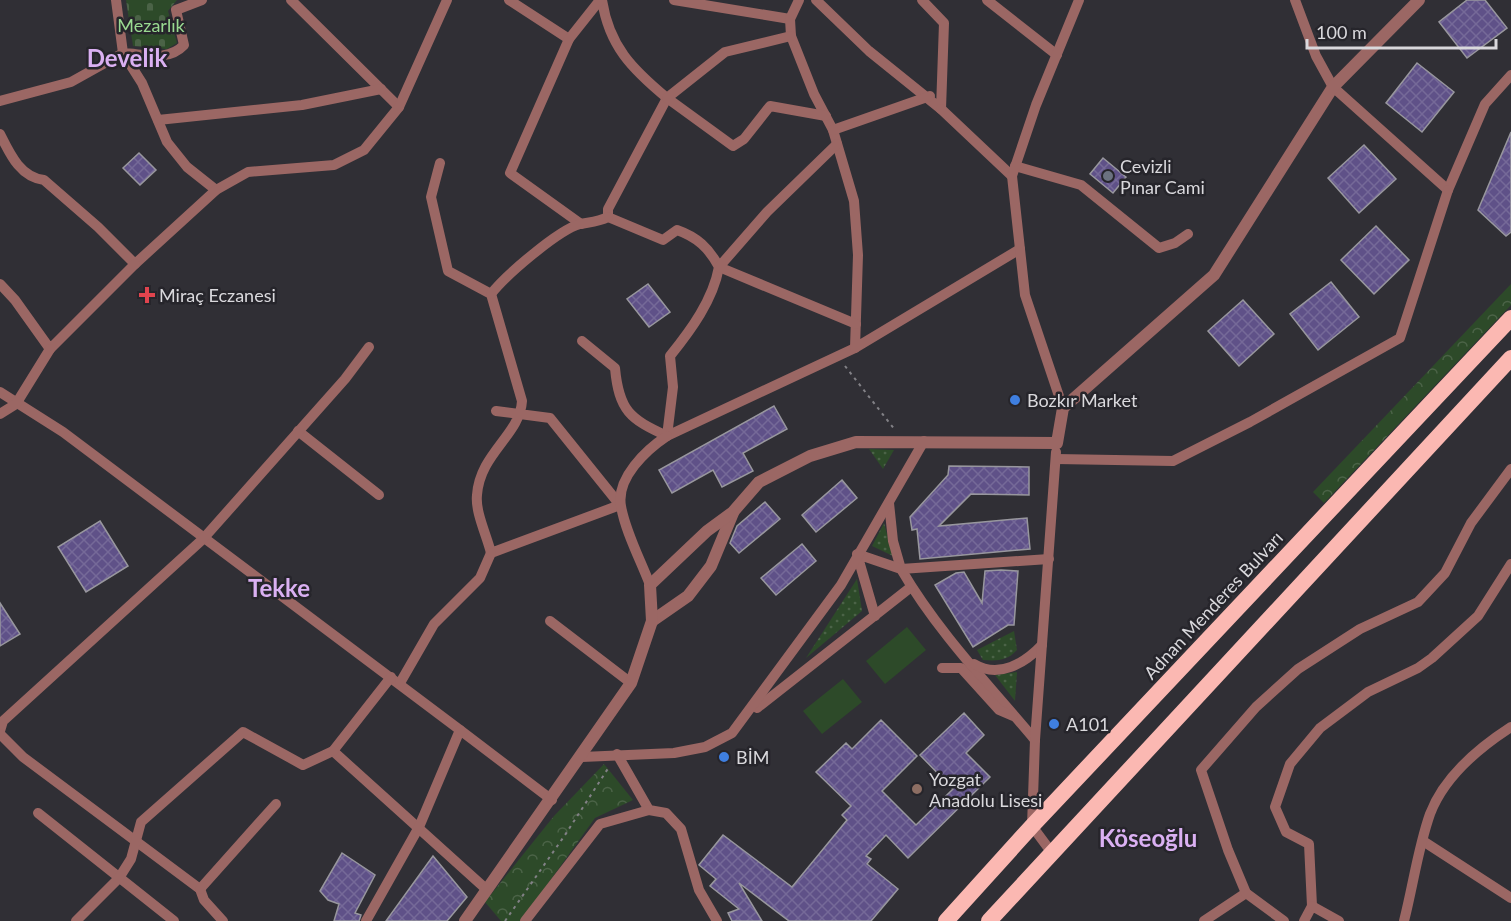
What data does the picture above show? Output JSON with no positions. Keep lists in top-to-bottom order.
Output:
{
  "streets": {
    "highway": ["Adnan Menderes Bulvarı"]
  },
  "districts": ["Develik", "Tekke", "Köseoğlu"],
  "parks": ["Mezarlık"],
  "places": {
    "other": [
      "Cevizli Pınar Cami",
      "Bozkır Market",
      "A101",
      "BİM",
      "Yozgat Anadolu Lisesi"
    ],
    "health": ["Miraç Eczanesi"]
  },
  "scale_bar": "100 m"
}
